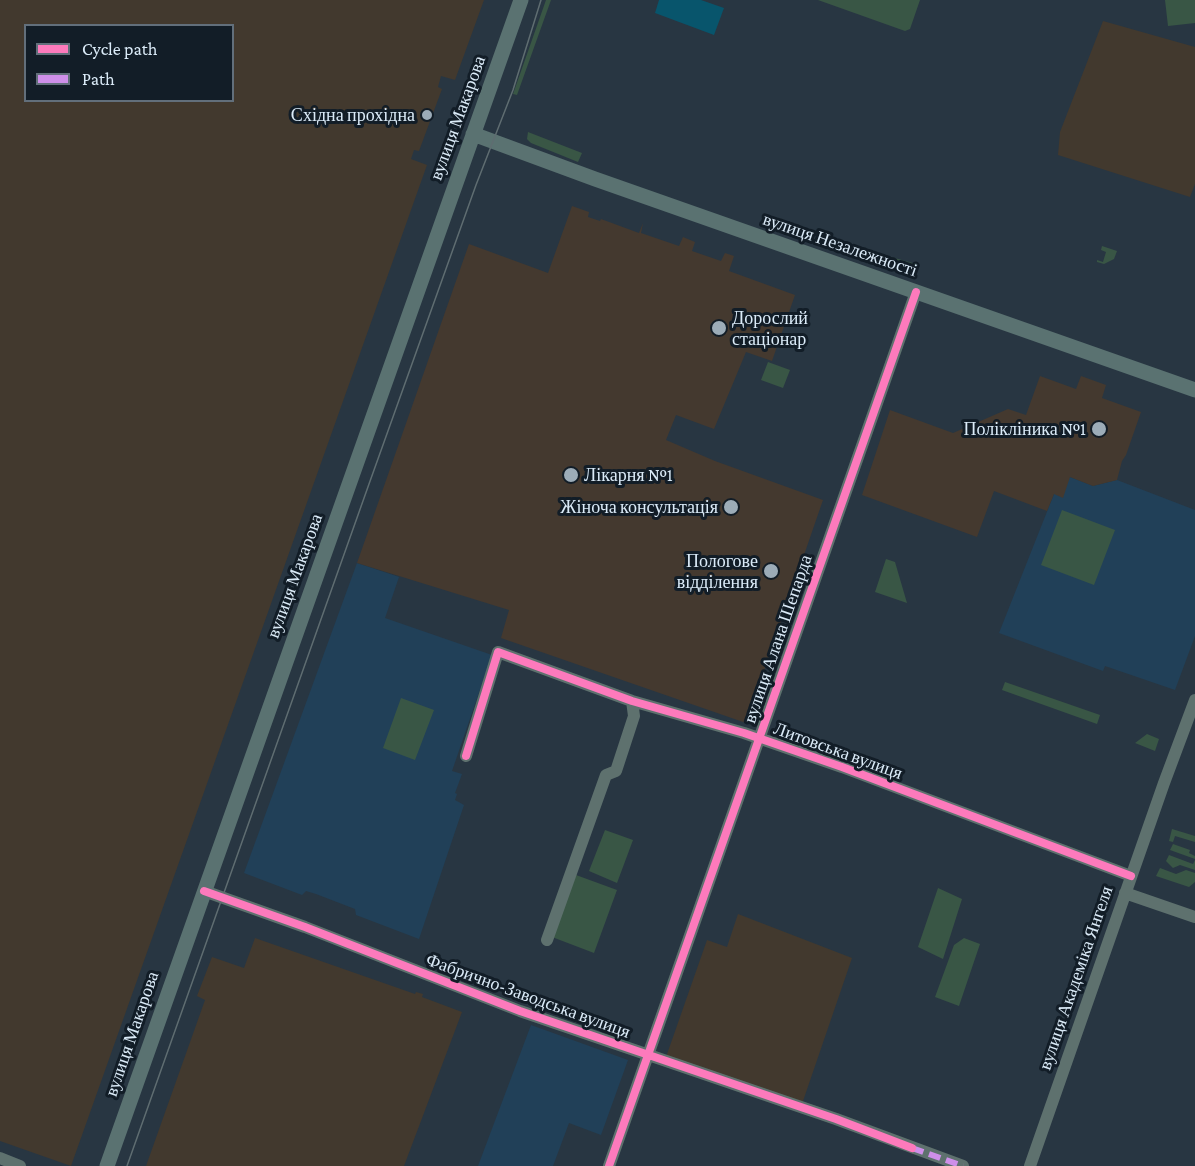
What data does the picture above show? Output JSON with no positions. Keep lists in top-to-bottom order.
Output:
{
  "streets": {
    "main road": ["вулиця Макарова", "вулиця Незалежності"],
    "street": [
      "вулиця Алана Шепарда",
      "Литовська вулиця",
      "вулиця Академіка Янгеля",
      "Фабрично-Заводська вулиця"
    ]
  },
  "crossings": [
    ["вулиця Макарова", "вулиця Незалежності"],
    ["вулиця Макарова", "Фабрично-Заводська вулиця"],
    ["вулиця Незалежності", "вулиця Алана Шепарда"],
    ["вулиця Алана Шепарда", "Литовська вулиця"],
    ["вулиця Алана Шепарда", "Фабрично-Заводська вулиця"],
    ["Литовська вулиця", "вулиця Академіка Янгеля"]
  ],
  "places": [
    "Східна прохідна",
    "Дорослий стаціонар",
    "Полікліника №1",
    "Лікарня №1",
    "Жіноча консультація",
    "Пологове відділення"
  ],
  "legend": ["Cycle path", "Path"]
}
